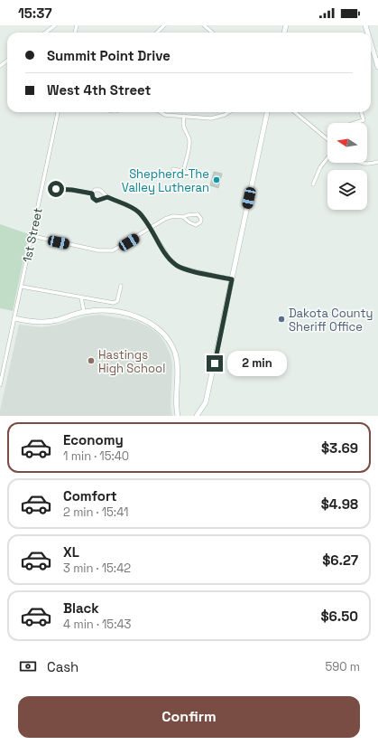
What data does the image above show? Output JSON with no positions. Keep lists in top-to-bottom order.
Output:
{
  "streets": {
    "street": ["1st Street"]
  },
  "places": ["Shepherd-The Valley Lutheran", "Dakota County Sheriff Office", "Hastings High School"],
  "north": "left",
  "page": {
    "status": "15:37",
    "banner": ["Summit Point Drive", "West 4th Street"],
    "bubble": "2 min",
    "list": [
      {
        "name": "Economy",
        "note": "1 min · 15:40",
        "value": "$3.69"
      },
      {
        "name": "Comfort",
        "note": "2 min · 15:41",
        "value": "$4.98"
      },
      {
        "name": "XL",
        "note": "3 min · 15:42",
        "value": "$6.27"
      },
      {
        "name": "Black",
        "note": "4 min · 15:43",
        "value": "$6.50"
      }
    ],
    "pay": ["Cash", "590 m"],
    "buttons": "Confirm"
  }
}
